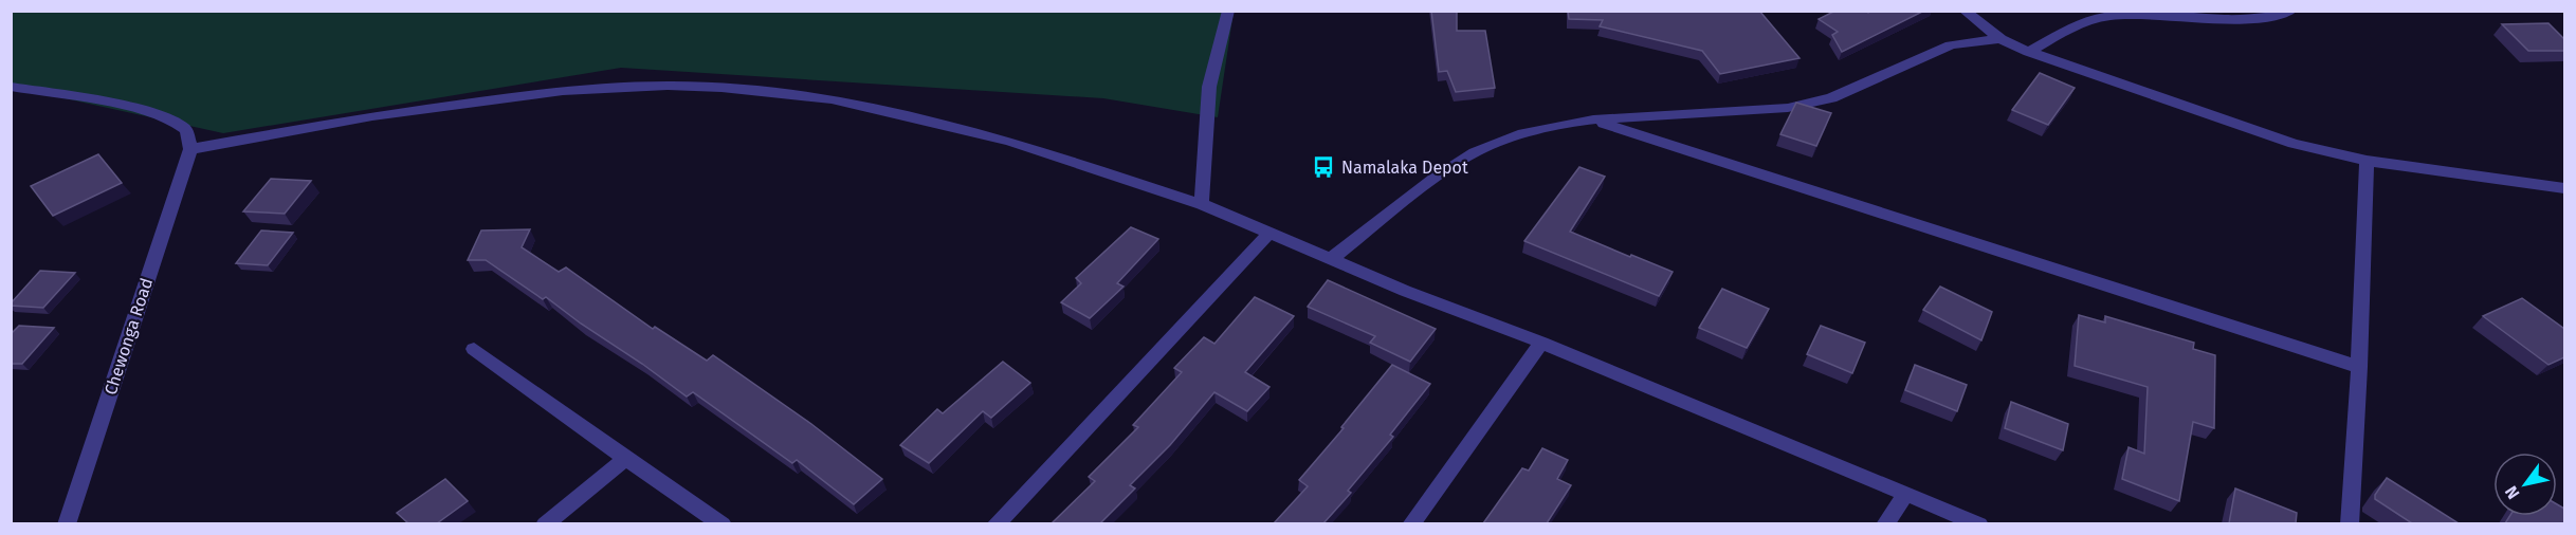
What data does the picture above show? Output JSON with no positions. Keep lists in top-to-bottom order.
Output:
{
  "streets": {
    "street": ["Chewonga Road"]
  },
  "places": {
    "bus stop": ["Namalaka Depot"]
  },
  "north": "bottom left"
}
